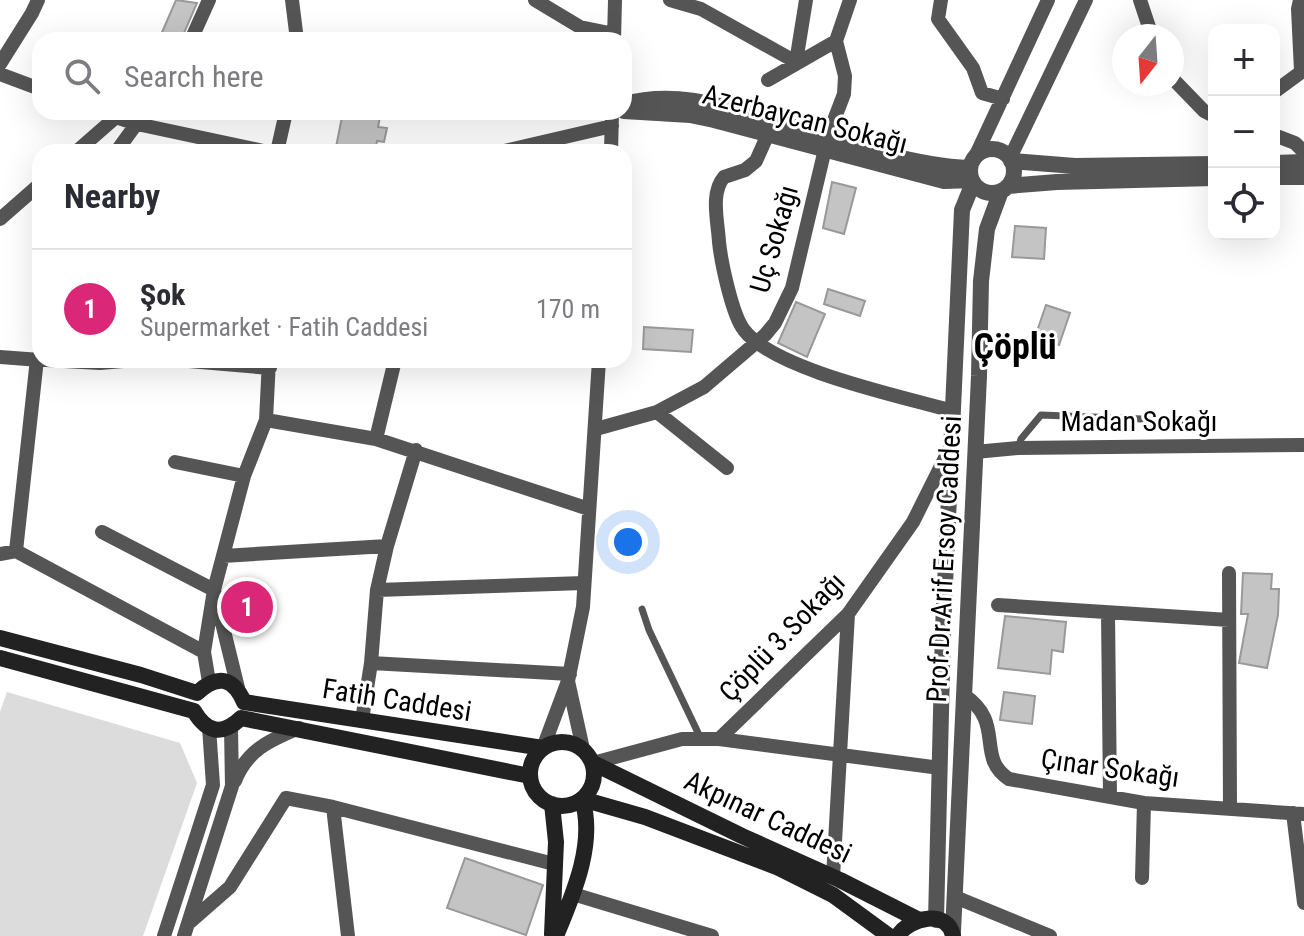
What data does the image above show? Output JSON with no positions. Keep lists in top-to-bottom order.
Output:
{
  "streets": {
    "main road": ["Fatih Caddesi", "Akpınar Caddesi"],
    "street": [
      "Azerbaycan Sokağı",
      "Uç Sokağı",
      "Madan Sokağı",
      "Prof.Dr.Arif Ersoy Caddesi",
      "Çöplü 3.Sokağı",
      "Çınar Sokağı"
    ]
  },
  "crossings": [
    ["Azerbaycan Sokağı", "Uç Sokağı"],
    ["Azerbaycan Sokağı", "Prof.Dr.Arif Ersoy Caddesi"],
    ["Madan Sokağı", "Prof.Dr.Arif Ersoy Caddesi"],
    ["Prof.Dr.Arif Ersoy Caddesi", "Çöplü 3.Sokağı"],
    ["Prof.Dr.Arif Ersoy Caddesi", "Çınar Sokağı"],
    ["Prof.Dr.Arif Ersoy Caddesi", "Akpınar Caddesi"],
    ["Fatih Caddesi", "Akpınar Caddesi"]
  ],
  "districts": ["Çöplü"],
  "north": "bottom",
  "page": {
    "map_buttons": ["+", "−"],
    "search": "Search here",
    "heading": "Nearby",
    "list": [
      {
        "mark": "1",
        "name": "Şok",
        "note": "Supermarket · Fatih Caddesi",
        "value": "170 m"
      }
    ],
    "pins": "1"
  }
}
